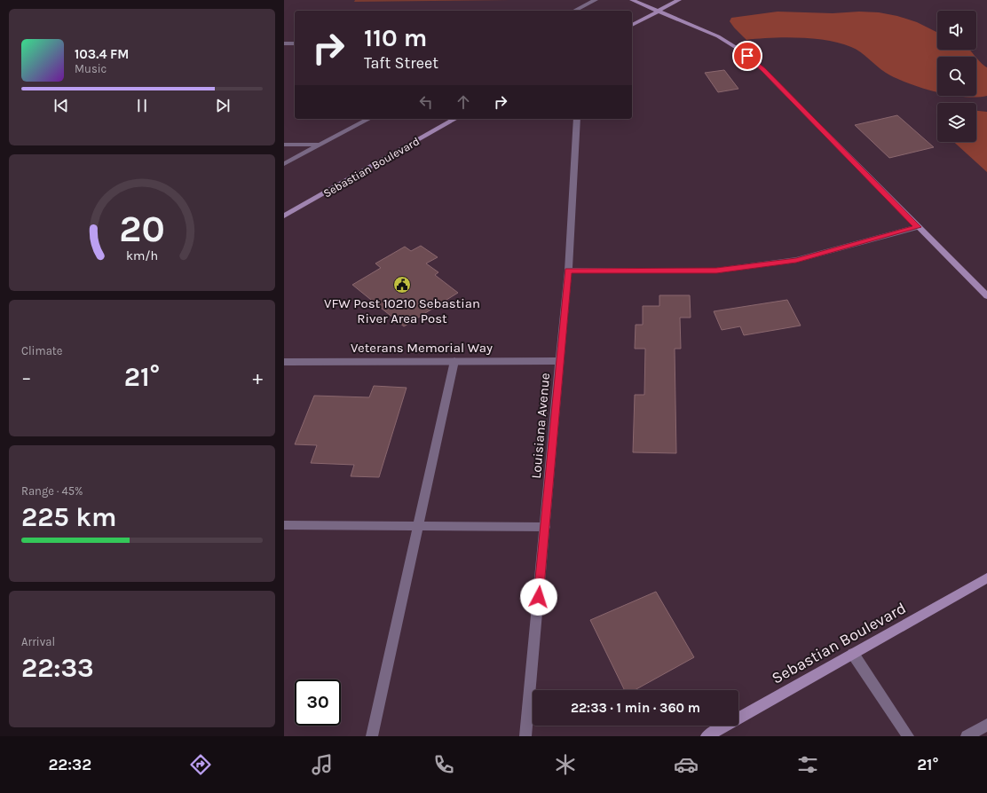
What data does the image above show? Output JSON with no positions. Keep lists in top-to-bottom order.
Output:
{
  "streets": {
    "street": ["Sebastian Boulevard", "Veterans Memorial Way", "Louisiana Avenue"]
  },
  "crossings": [
    ["Veterans Memorial Way", "Louisiana Avenue"]
  ],
  "places": {
    "public building": ["VFW Post 10210 Sebastian River Area Post"]
  },
  "page": {
    "turn": ["110 m", "Taft Street"],
    "song": ["103.4 FM", "Music"],
    "tile": [
      "Climate",
      ["Range · 45%", "225 km"],
      ["Arrival", "22:33"]
    ],
    "heat": ["−", "21°", "+"],
    "limit": "30",
    "trip": "22:33 · 1 min · 360 m",
    "tabs": ["22:32", "21°"],
    "gauge": ["20", "km/h"]
  }
}
